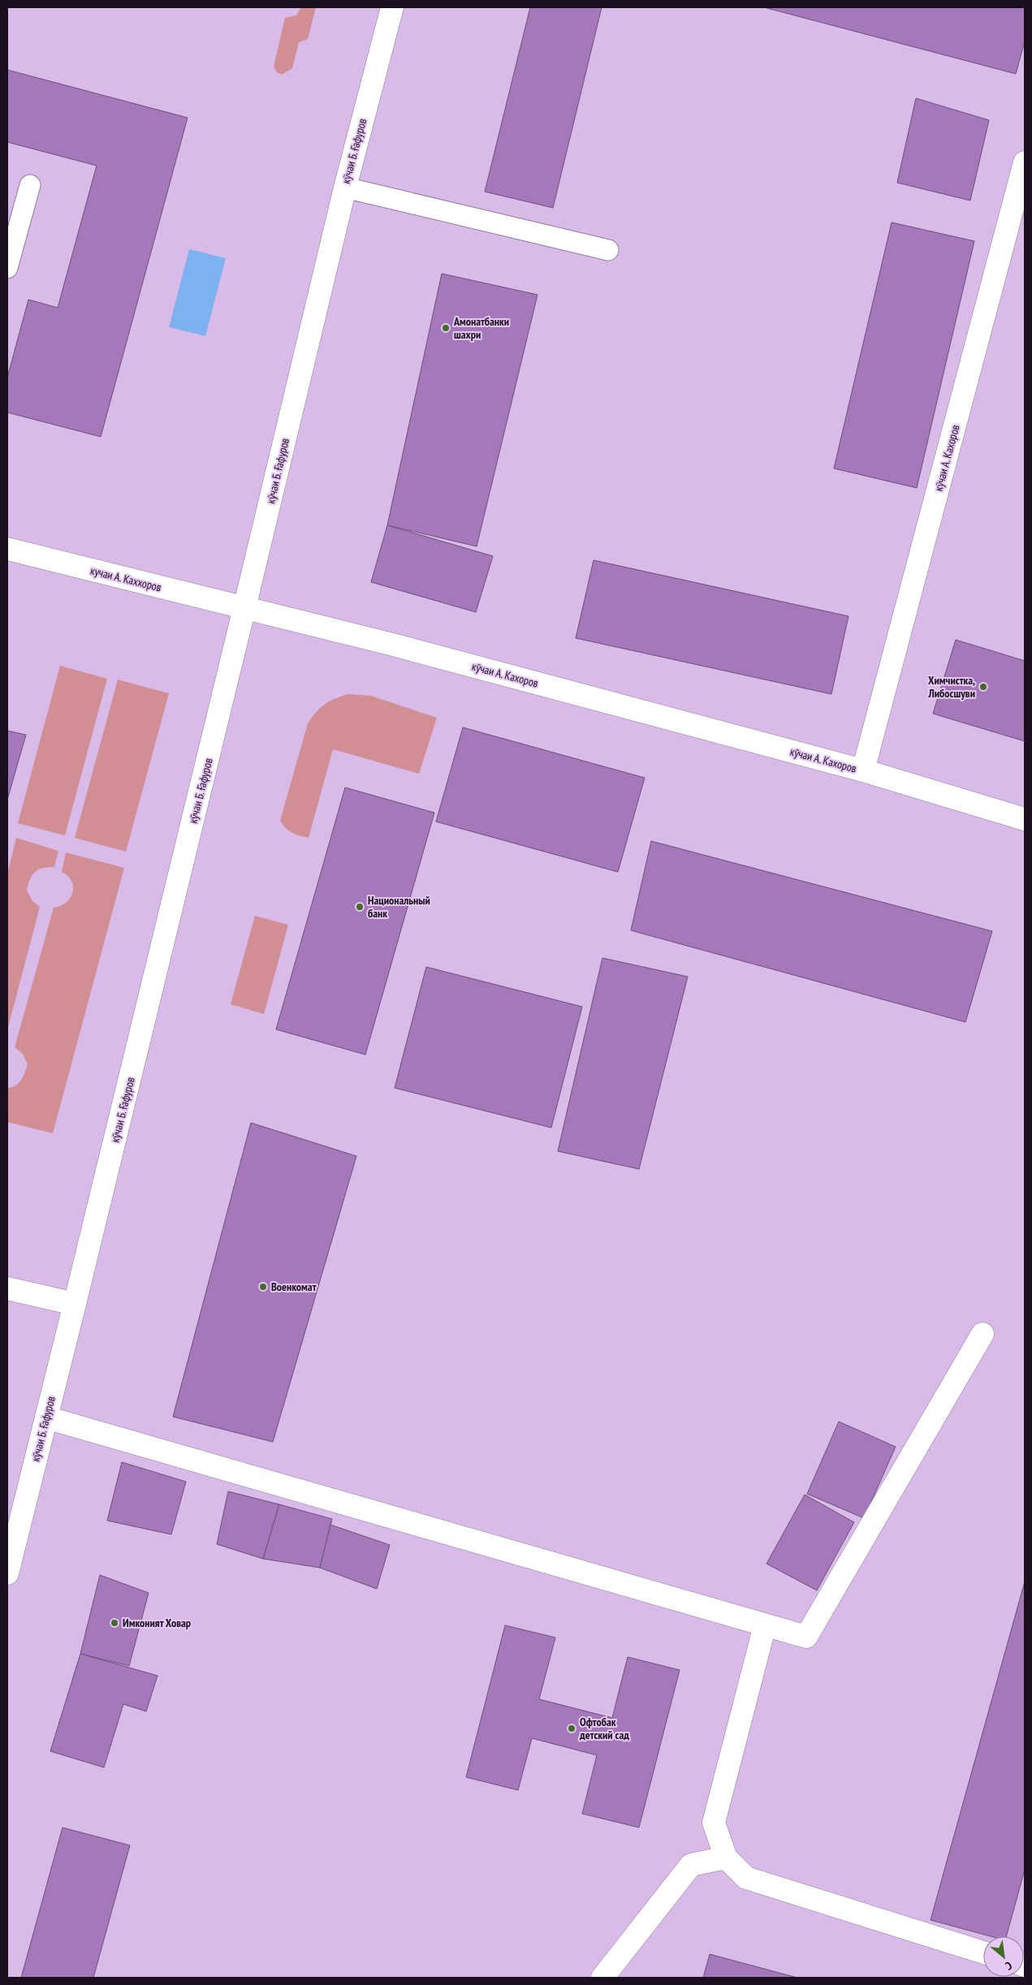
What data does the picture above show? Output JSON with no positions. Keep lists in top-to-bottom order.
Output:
{
  "streets": {
    "street": ["кӯчаи Б. Ғафуров", "кӯчаи А. Кахоров", "кучаи А. Каххоров"]
  },
  "crossings": [
    ["кӯчаи Б. Ғафуров", "кӯчаи А. Кахоров"],
    ["кӯчаи Б. Ғафуров", "кучаи А. Каххоров"],
    ["кӯчаи А. Кахоров", "кучаи А. Каххоров"]
  ],
  "places": [
    "Амонатбанки шахри",
    "Химчистка, Либосшуви",
    "Национальный банк",
    "Военкомат",
    "Имконият Ховар",
    "Офтобак детский сад"
  ],
  "north": "bottom right"
}
